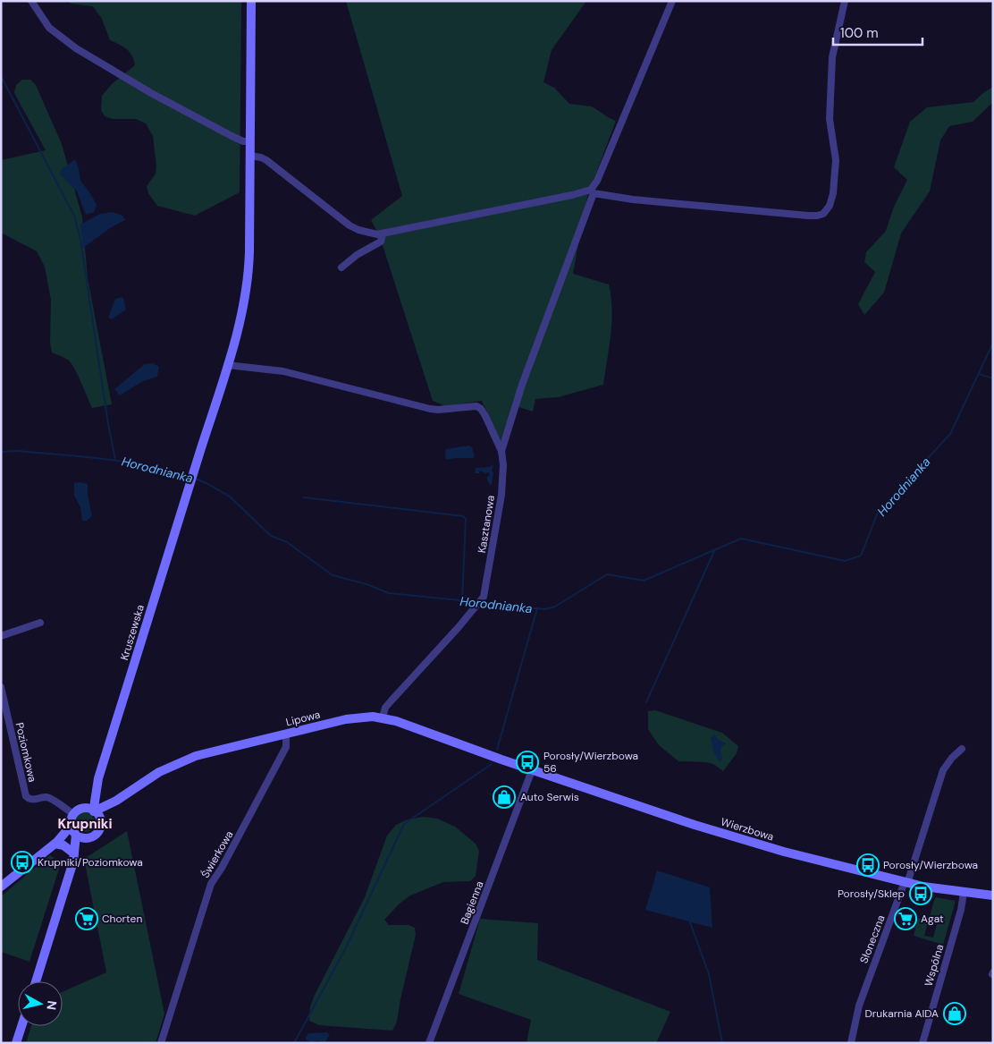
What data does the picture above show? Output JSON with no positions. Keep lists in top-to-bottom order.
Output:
{
  "streets": {
    "street": [
      "Kasztanowa",
      "Kruszewska",
      "Lipowa",
      "Poziomkowa",
      "Wierzbowa",
      "Świerkowa",
      "Bagienna",
      "Słoneczna",
      "Wspólna"
    ]
  },
  "crossings": [
    ["Kasztanowa", "Lipowa"],
    ["Kruszewska", "Lipowa"],
    ["Kruszewska", "Poziomkowa"],
    ["Lipowa", "Poziomkowa"],
    ["Lipowa", "Wierzbowa"],
    ["Lipowa", "Świerkowa"],
    ["Wierzbowa", "Bagienna"],
    ["Wierzbowa", "Słoneczna"],
    ["Wierzbowa", "Wspólna"]
  ],
  "districts": ["Krupniki"],
  "water": ["Horodnianka"],
  "places": {
    "bus stop": [
      "Porosły/Wierzbowa 56",
      "Krupniki/Poziomkowa",
      "Porosły/Wierzbowa",
      "Porosły/Sklep"
    ],
    "shop": ["Auto Serwis", "Drukarnia AIDA"],
    "supermarket": ["Chorten", "Agat"]
  },
  "scale_bar": "100 m",
  "north": "right"
}
